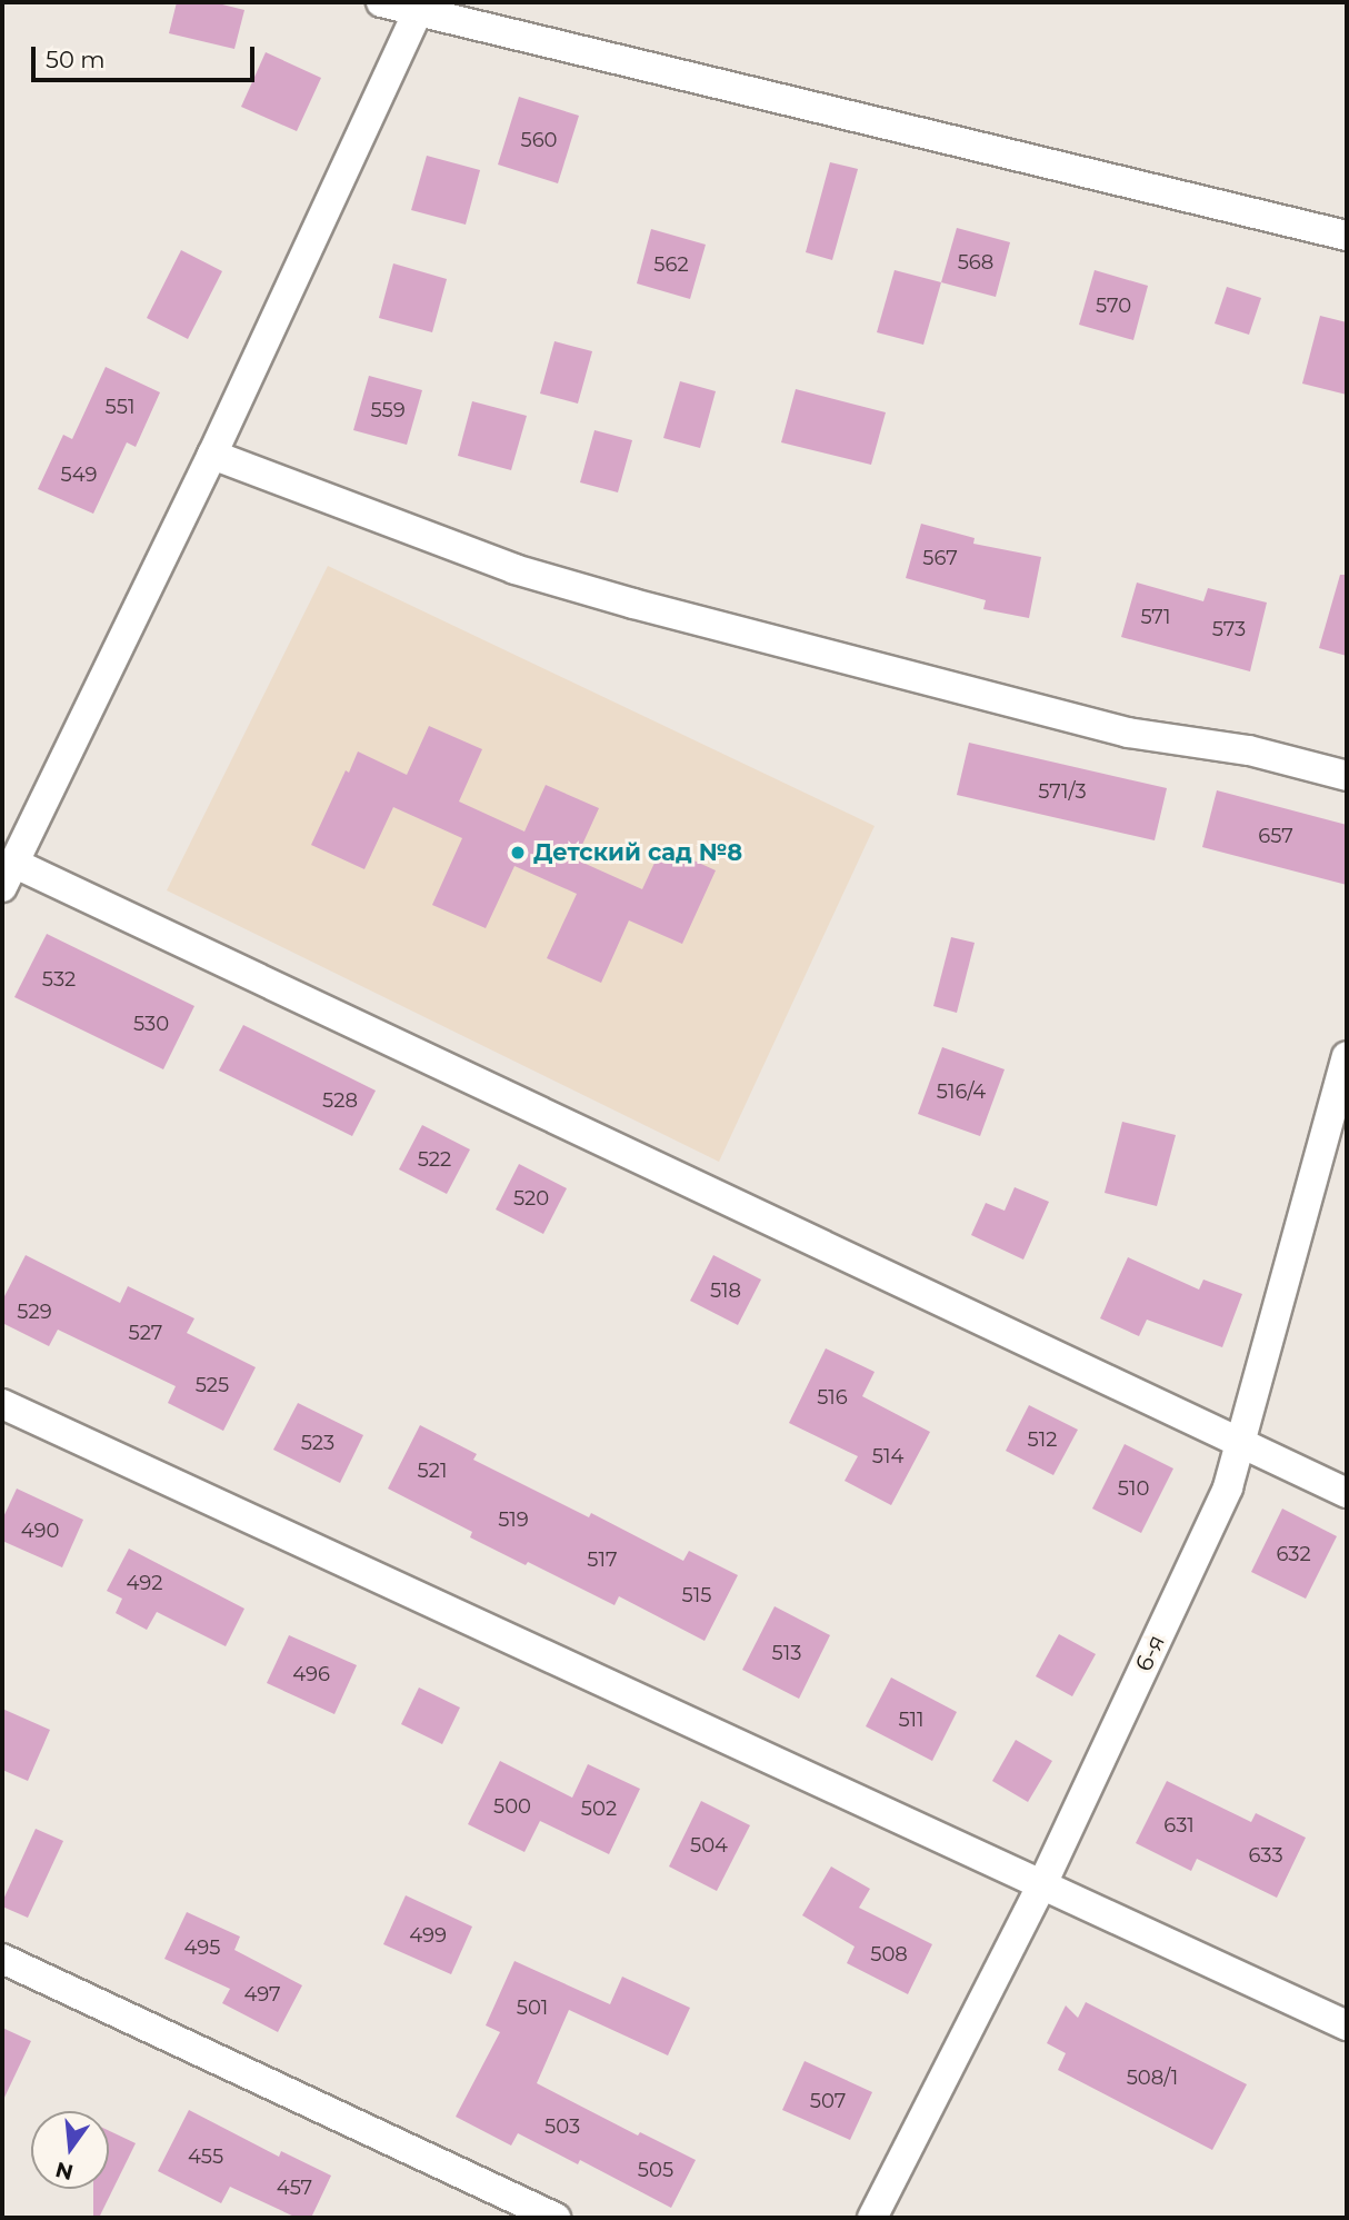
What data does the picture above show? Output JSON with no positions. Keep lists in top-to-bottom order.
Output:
{
  "streets": {
    "street": ["6-я"]
  },
  "places": ["Детский сад №8"],
  "house_numbers": [
    "560",
    "568",
    "562",
    "570",
    "551",
    "559",
    "549",
    "567",
    "571",
    "573",
    "571/3",
    "657",
    "532",
    "530",
    "516/4",
    "528",
    "522",
    "520",
    "518",
    "529",
    "527",
    "525",
    "516",
    "512",
    "523",
    "514",
    "521",
    "510",
    "519",
    "490",
    "632",
    "517",
    "492",
    "515",
    "513",
    "496",
    "511",
    "500",
    "502",
    "631",
    "504",
    "633",
    "499",
    "495",
    "508",
    "497",
    "501",
    "508/1",
    "507",
    "503",
    "455",
    "505",
    "457"
  ],
  "scale_bar": "50 m",
  "north": "bottom"
}
